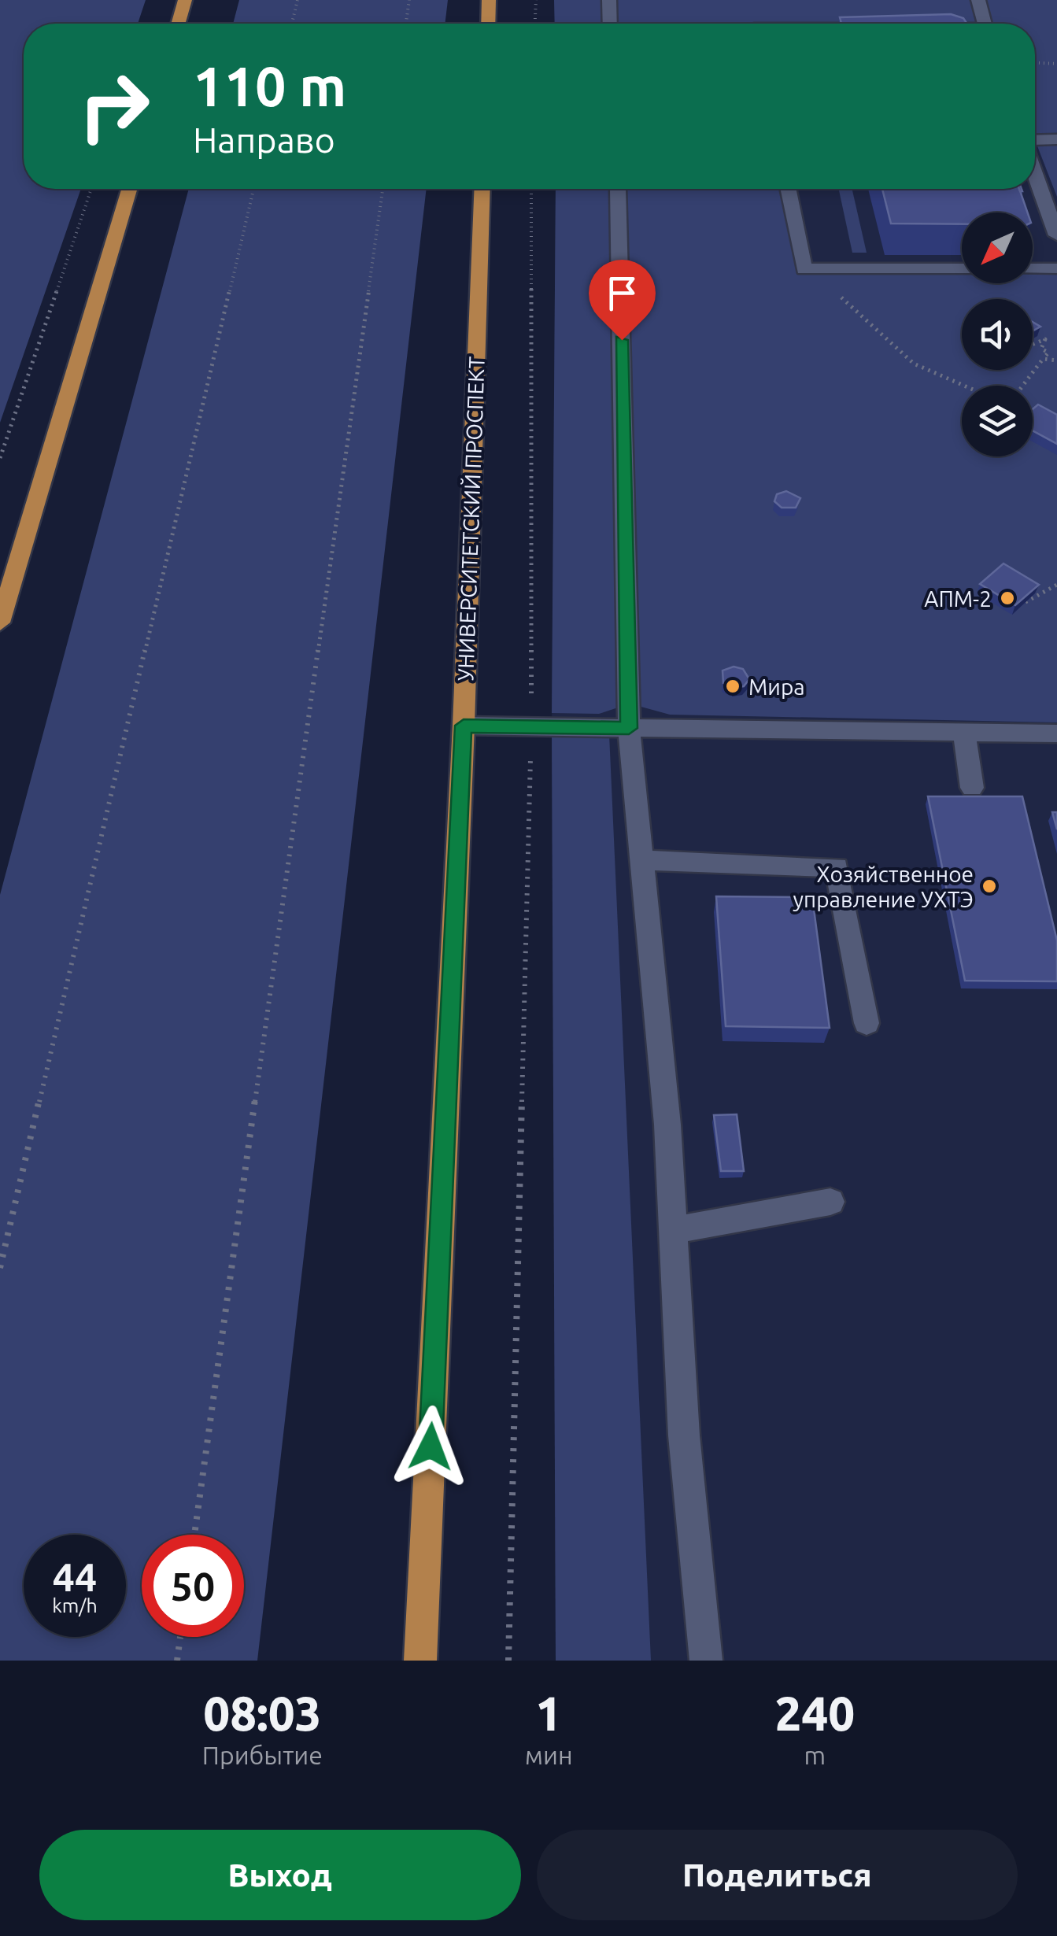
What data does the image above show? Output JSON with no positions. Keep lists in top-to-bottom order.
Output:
{
  "streets": {
    "main road": ["УНИВЕРСИТЕТСКИЙ ПРОСПЕКТ"]
  },
  "places": ["АПМ-2", "Мира", "Хозяйственное управление УХТЭ"],
  "north": "bottom left",
  "page": {
    "turn": ["110 m", "Направо"],
    "speed": "44 km/h",
    "limit": "50",
    "eta": [
      "08:03",
      "Прибытие",
      "1",
      "мин",
      "240",
      "m"
    ],
    "buttons": ["Выход", "Поделиться"]
  }
}
